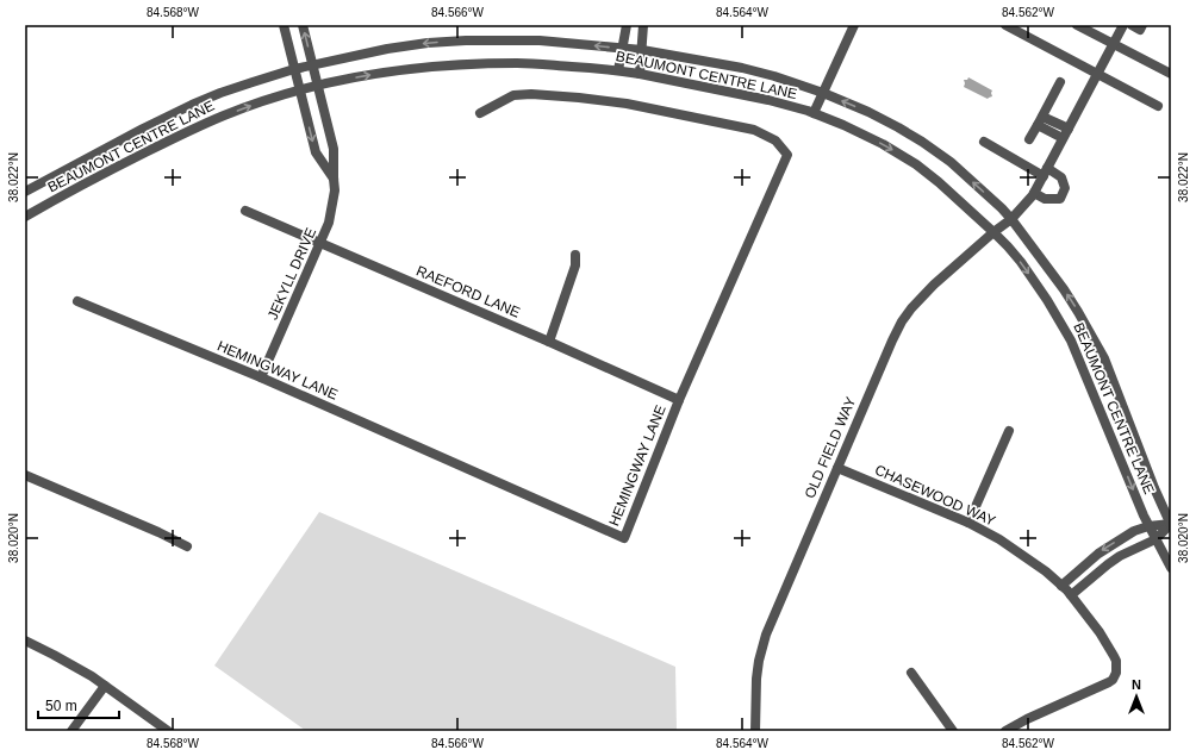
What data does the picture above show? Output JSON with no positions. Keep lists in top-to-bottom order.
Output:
{
  "streets": {
    "street": [
      "BEAUMONT CENTRE LANE",
      "JEKYLL DRIVE",
      "RAEFORD LANE",
      "HEMINGWAY LANE",
      "OLD FIELD WAY",
      "CHASEWOOD WAY"
    ]
  },
  "crossings": [
    ["BEAUMONT CENTRE LANE", "JEKYLL DRIVE"],
    ["BEAUMONT CENTRE LANE", "OLD FIELD WAY"],
    ["JEKYLL DRIVE", "RAEFORD LANE"],
    ["JEKYLL DRIVE", "HEMINGWAY LANE"],
    ["RAEFORD LANE", "HEMINGWAY LANE"],
    ["OLD FIELD WAY", "CHASEWOOD WAY"]
  ],
  "scale_bar": "50 m",
  "north": "top",
  "coordinates": [
    "84.568°W",
    "84.566°W",
    "84.564°W",
    "84.562°W",
    "38.022°N",
    "38.020°N"
  ]
}
